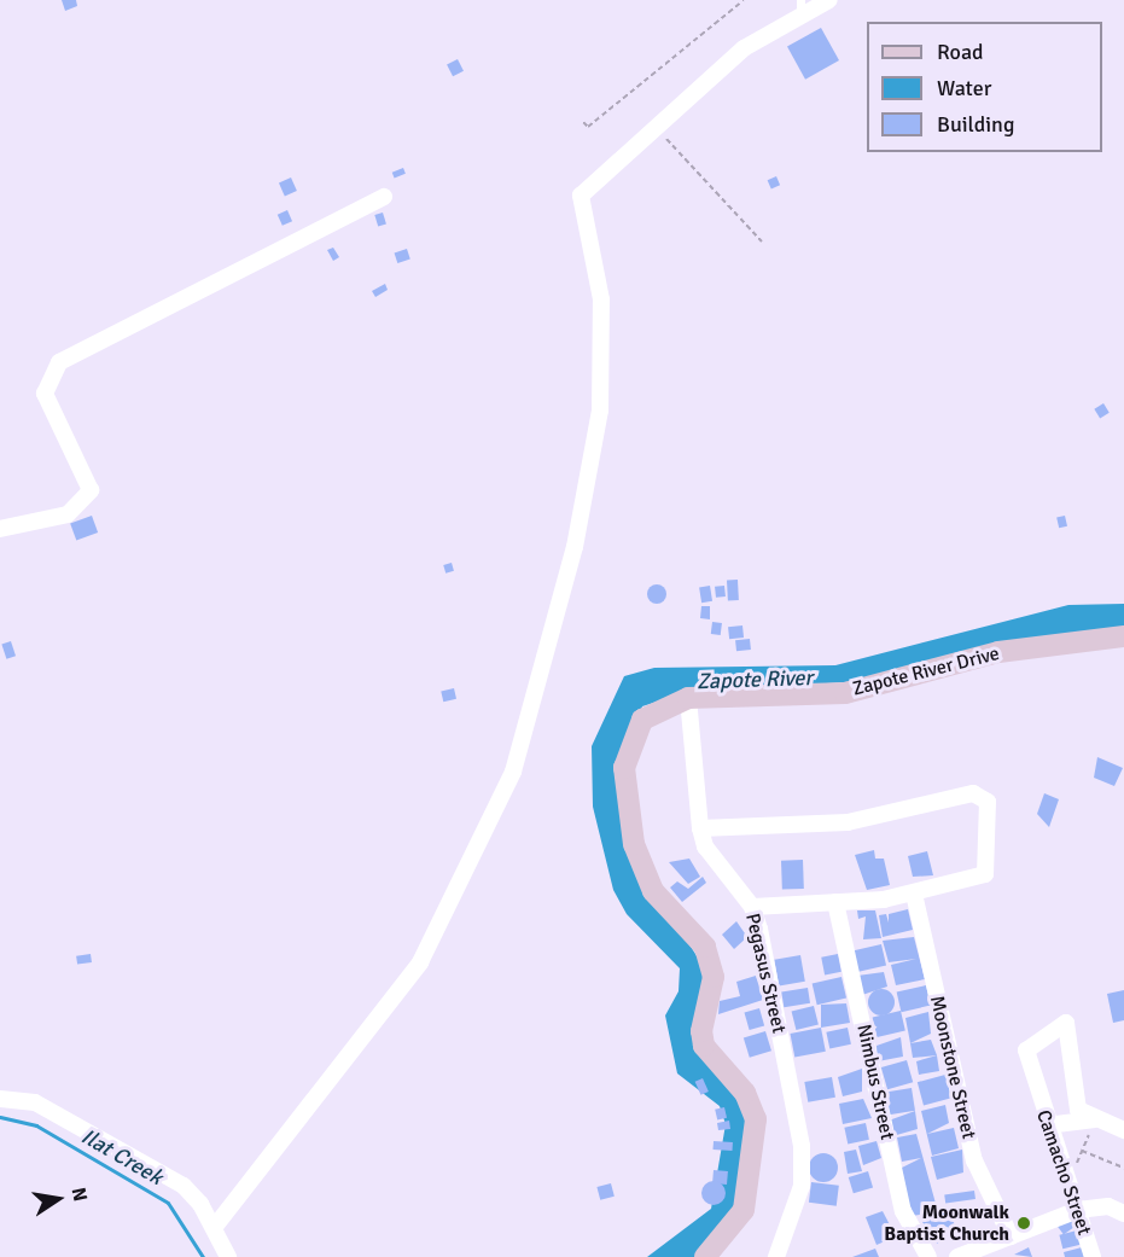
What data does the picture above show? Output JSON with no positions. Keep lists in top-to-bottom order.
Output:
{
  "streets": {
    "main road": ["Zapote River Drive"],
    "street": [
      "Pegasus Street",
      "Moonstone Street",
      "Nimbus Street",
      "Camacho Street"
    ]
  },
  "crossings": [
    ["Zapote River Drive", "Pegasus Street"]
  ],
  "water": ["Zapote River", "Ilat Creek"],
  "places": ["Moonwalk Baptist Church"],
  "legend": ["Road", "Water", "Building"],
  "north": "right"
}
